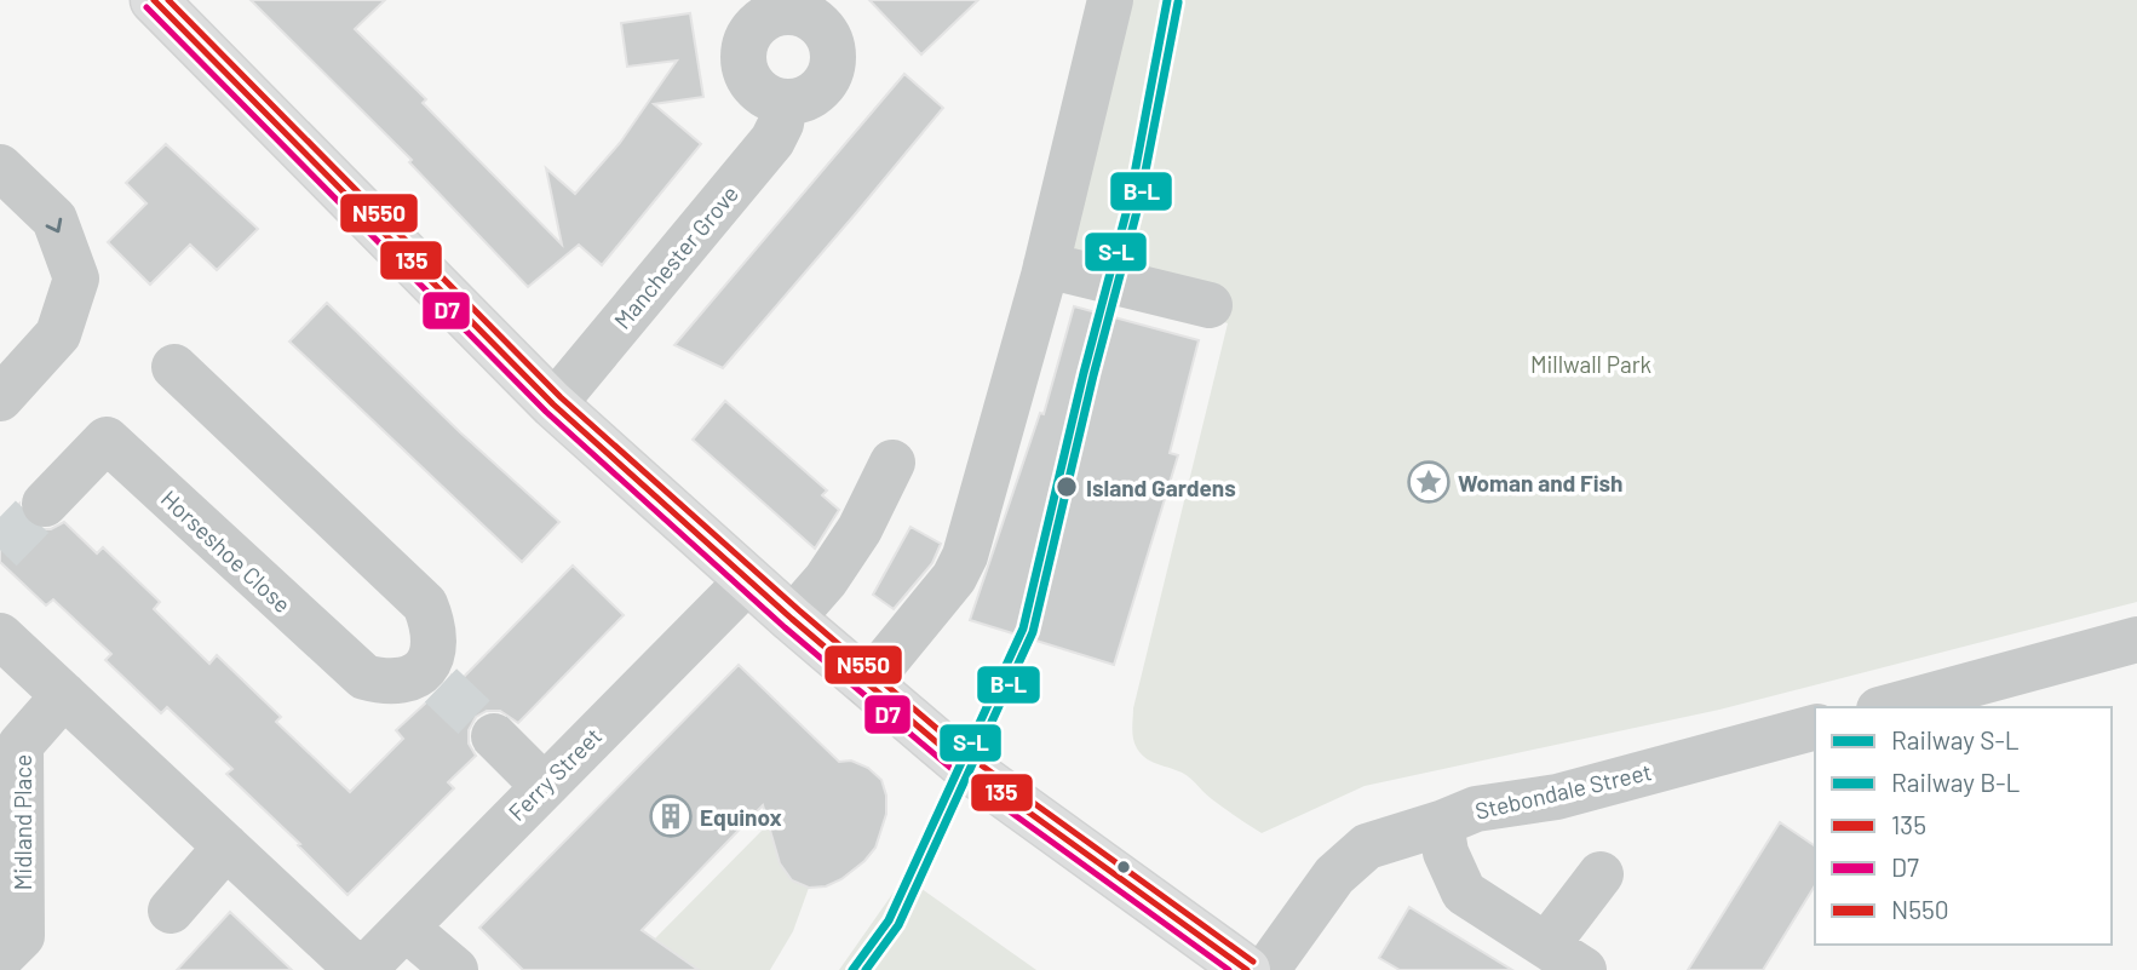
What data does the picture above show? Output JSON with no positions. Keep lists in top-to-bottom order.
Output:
{
  "streets": {
    "street": [
      "Manchester Grove",
      "Horseshoe Close",
      "Ferry Street",
      "Stebondale Street",
      "Midland Place"
    ]
  },
  "crossings": [
    ["Ferry Street", "Midland Place"]
  ],
  "parks": ["Millwall Park"],
  "places": {
    "place": ["Woman and Fish"],
    "other": ["Island Gardens"],
    "building": ["Equinox"]
  },
  "lines": [
    "rail line S-L",
    "transit line 135",
    "transit line N550",
    "rail line B-L",
    "transit line D7"
  ],
  "legend": [
    "Railway S-L",
    "Railway B-L",
    "135",
    "D7",
    "N550"
  ]
}
